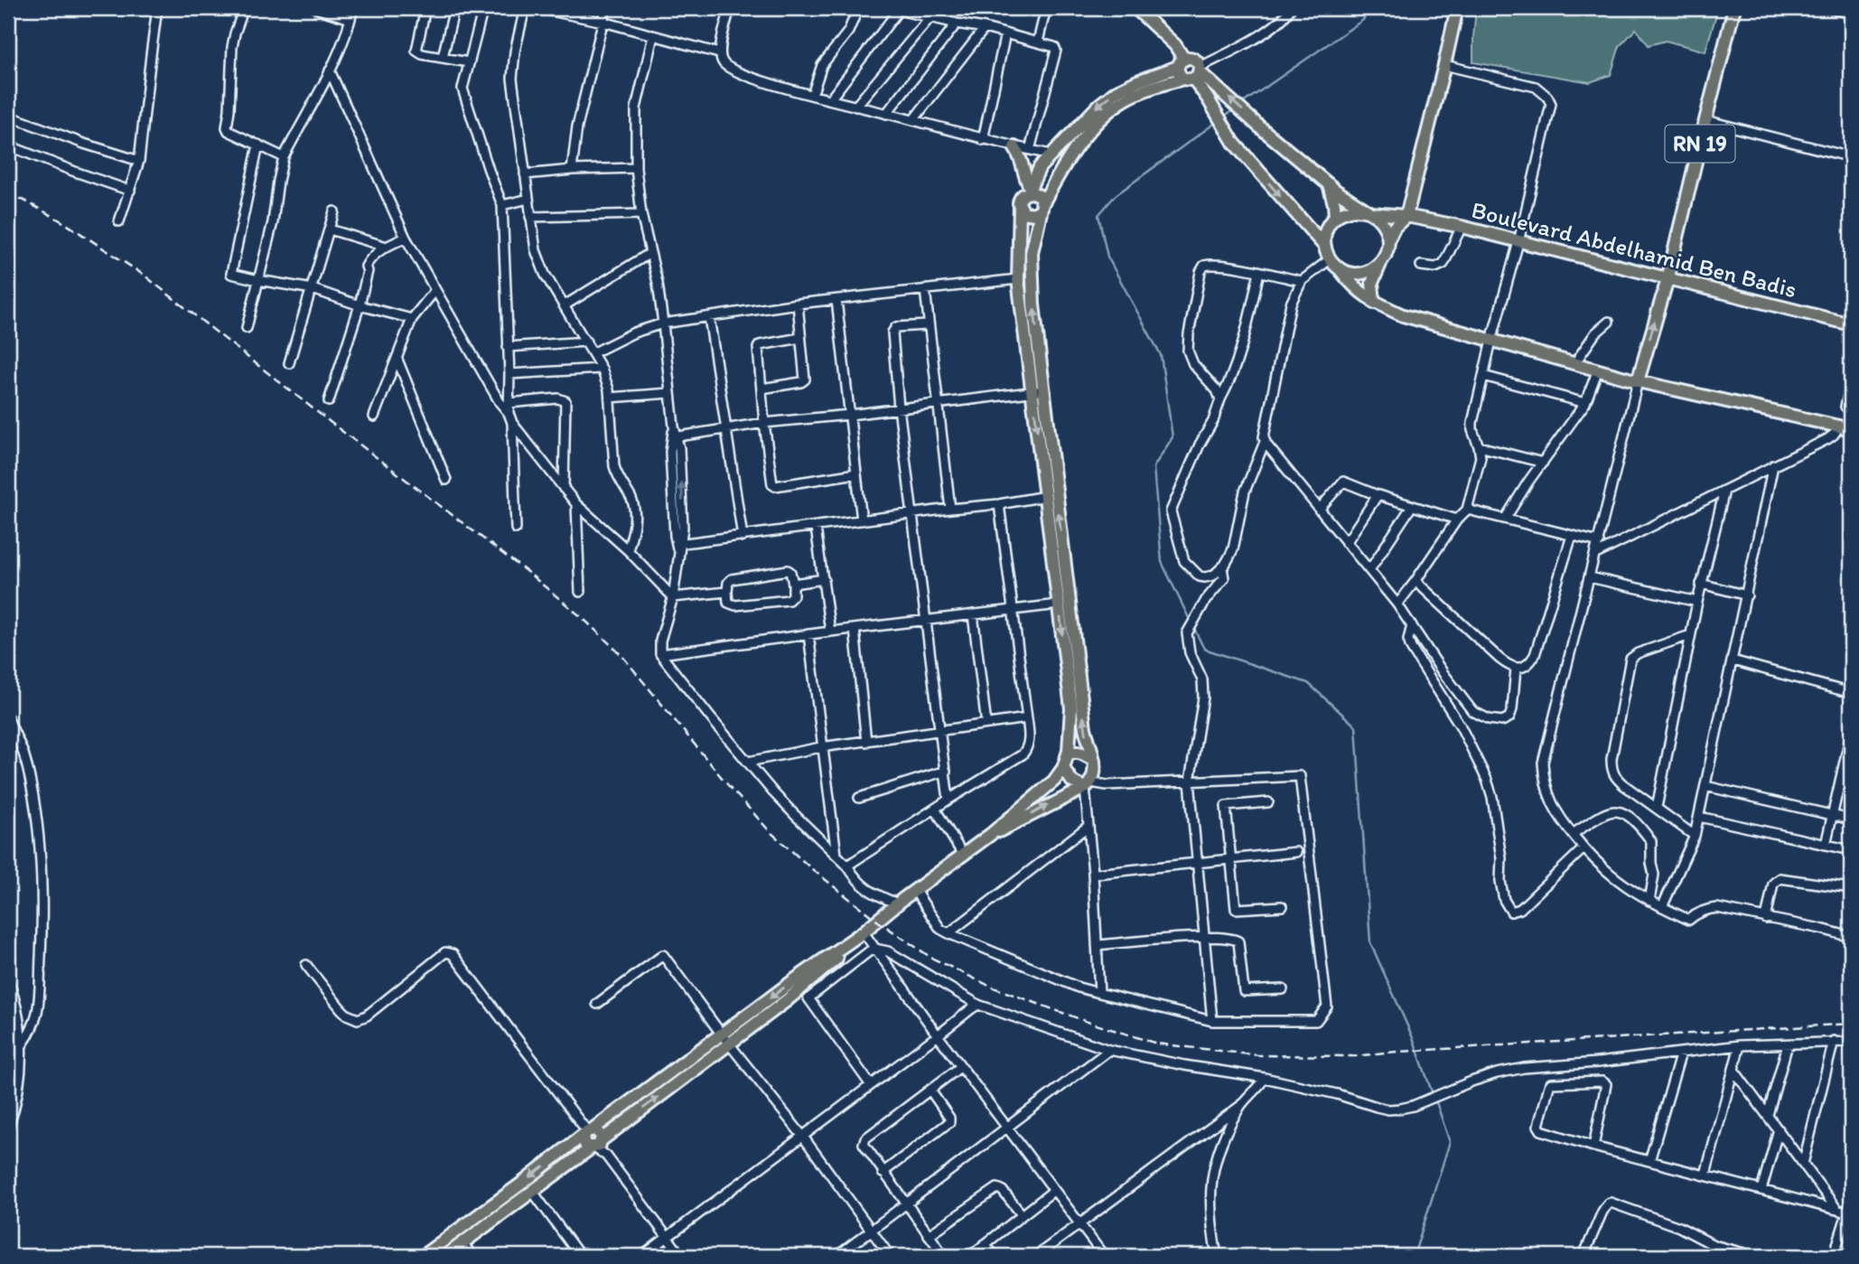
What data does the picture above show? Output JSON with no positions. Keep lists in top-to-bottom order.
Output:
{
  "streets": {
    "main road": ["RN 19", "Boulevard Abdelhamid Ben Badis"]
  },
  "crossings": [
    ["RN 19", "Boulevard Abdelhamid Ben Badis"]
  ]
}
